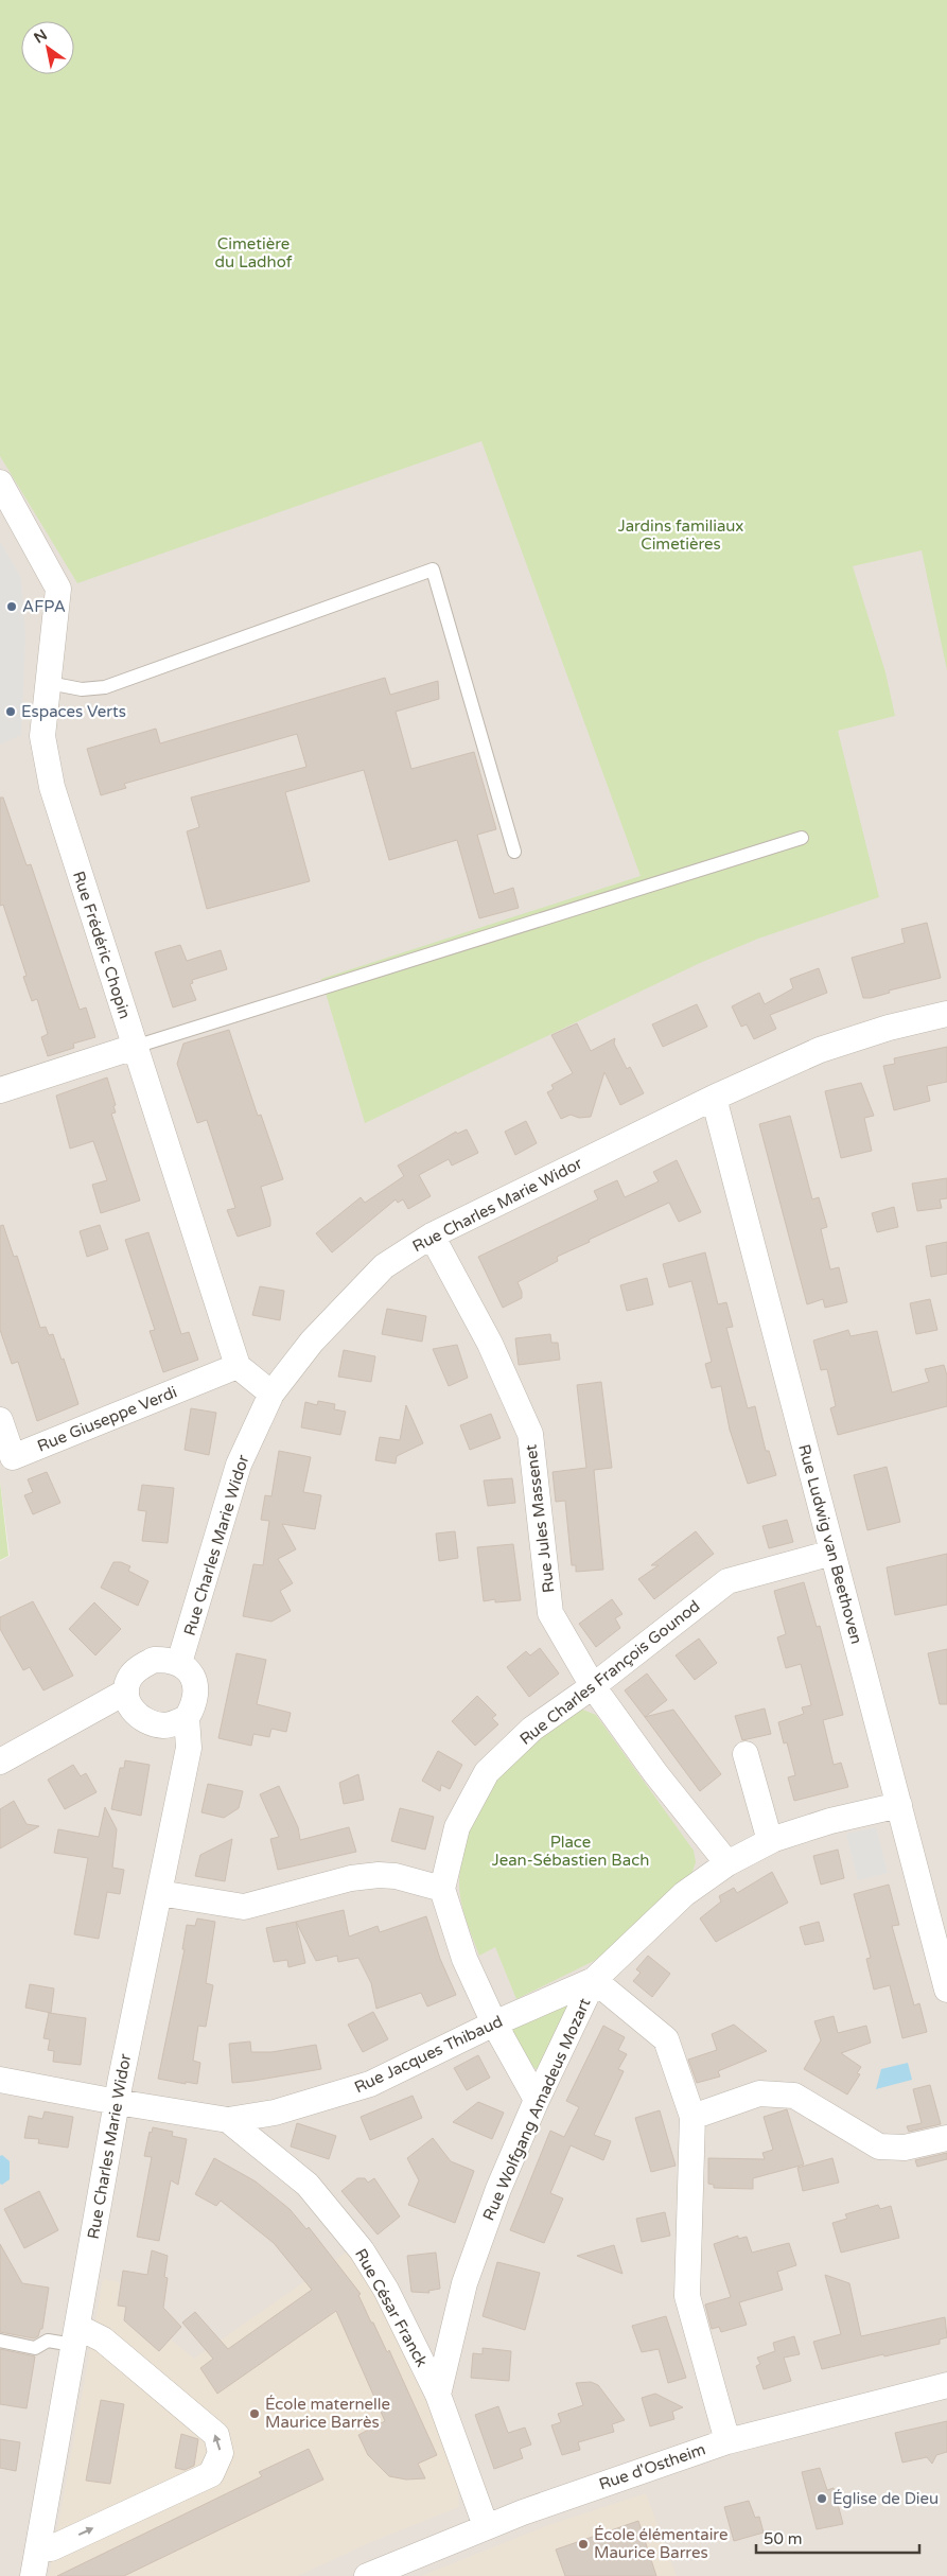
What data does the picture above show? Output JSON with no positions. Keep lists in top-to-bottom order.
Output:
{
  "streets": {
    "street": [
      "Rue Frédéric Chopin",
      "Rue Charles Marie Widor",
      "Rue Giuseppe Verdi",
      "Rue Jules Massenet",
      "Rue Ludwig van Beethoven",
      "Rue Charles François Gounod",
      "Rue Jacques Thibaud",
      "Rue Wolfgang Amadeus Mozart",
      "Rue César Franck",
      "Rue d'Ostheim"
    ]
  },
  "crossings": [
    ["Rue Frédéric Chopin", "Rue Giuseppe Verdi"],
    ["Rue Charles Marie Widor", "Rue Jules Massenet"],
    ["Rue Charles Marie Widor", "Rue Ludwig van Beethoven"],
    ["Rue Charles Marie Widor", "Rue César Franck"],
    ["Rue Jules Massenet", "Rue Charles François Gounod"],
    ["Rue Ludwig van Beethoven", "Rue Charles François Gounod"],
    ["Rue Ludwig van Beethoven", "Rue Wolfgang Amadeus Mozart"],
    ["Rue Jacques Thibaud", "Rue Wolfgang Amadeus Mozart"],
    ["Rue Jacques Thibaud", "Rue César Franck"],
    ["Rue Wolfgang Amadeus Mozart", "Rue César Franck"],
    ["Rue César Franck", "Rue d'Ostheim"]
  ],
  "parks": ["Cimetière du Ladhof", "Jardins familiaux Cimetières", "Place Jean-Sébastien Bach"],
  "places": [
    "AFPA",
    "Espaces Verts",
    "École maternelle Maurice Barrès",
    "Église de Dieu",
    "École élémentaire Maurice Barres"
  ],
  "scale_bar": "50 m",
  "north": "top left"
}
